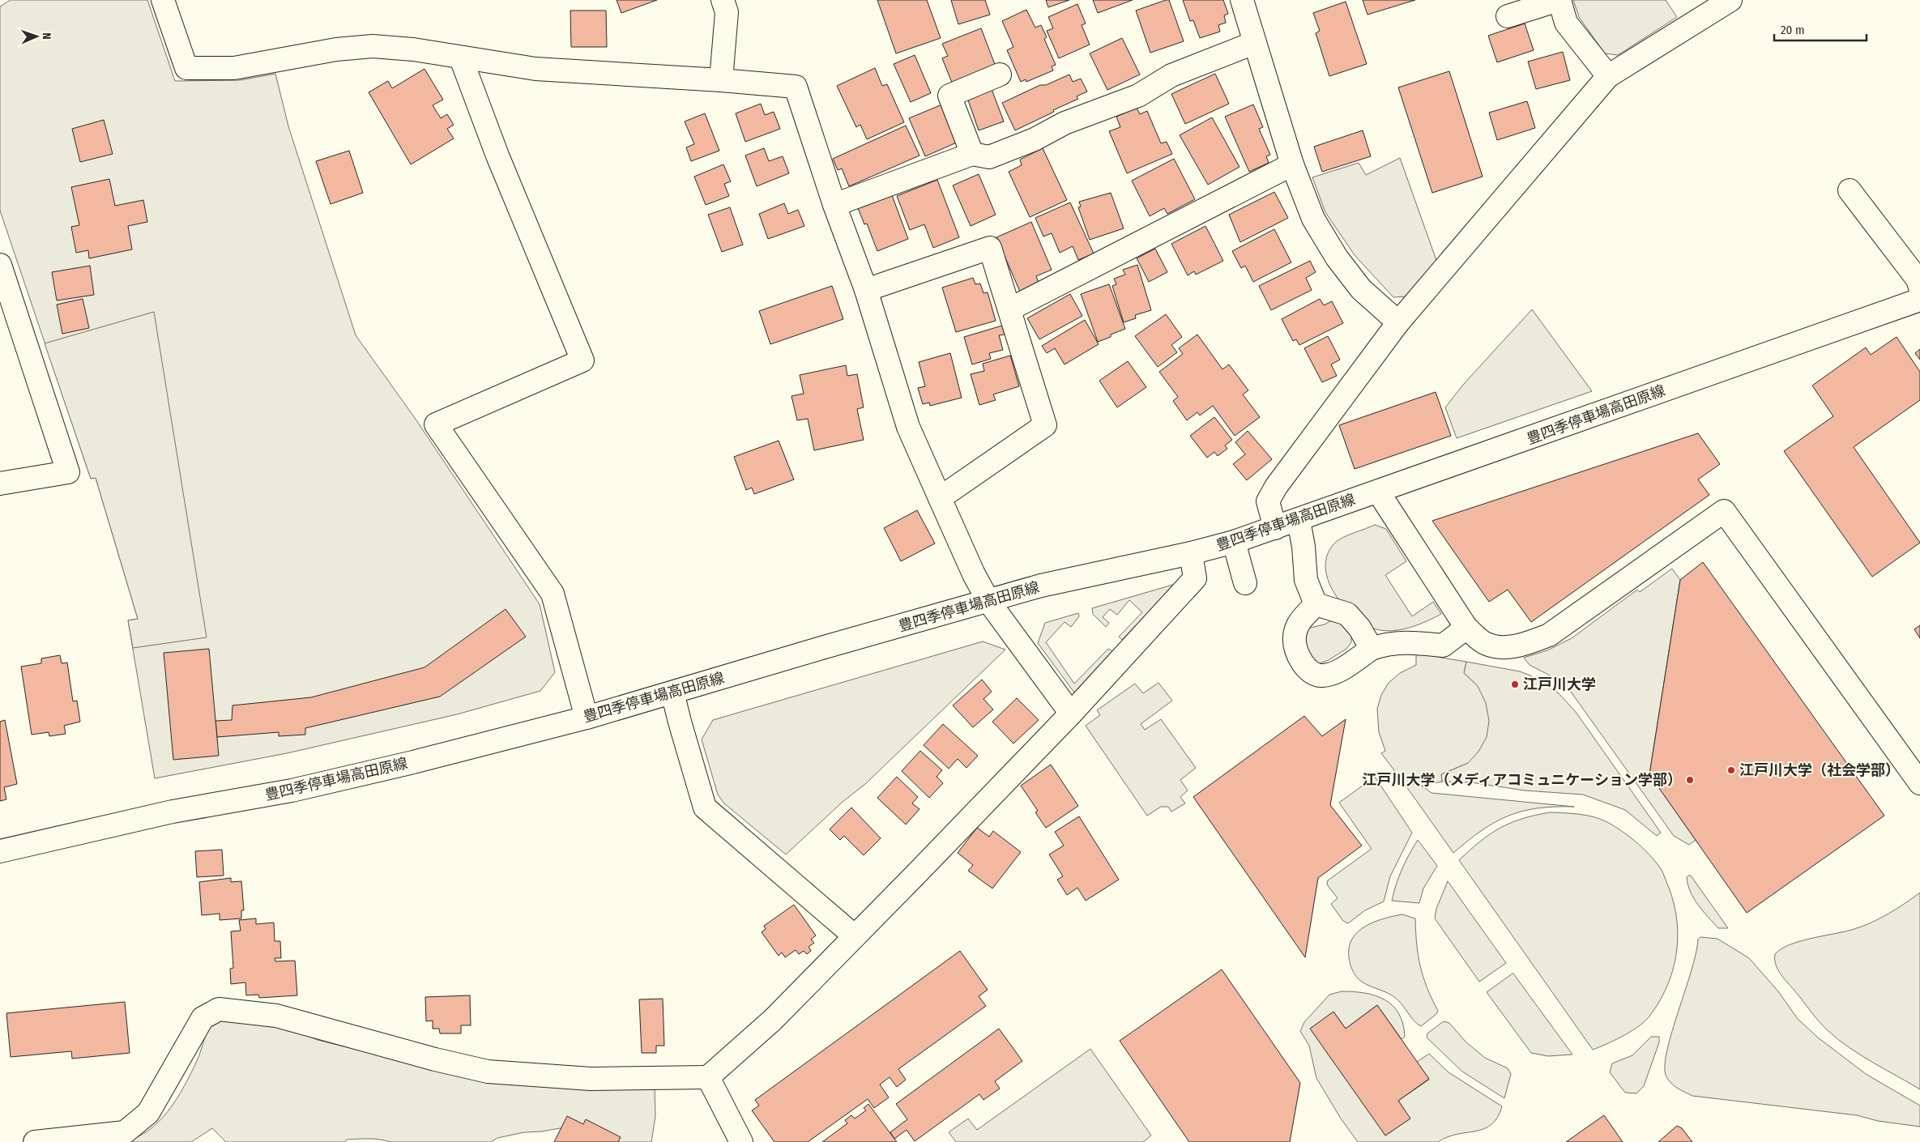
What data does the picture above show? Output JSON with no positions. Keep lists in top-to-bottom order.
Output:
{
  "streets": {
    "street": ["豊四季停車場高田原線"]
  },
  "places": ["江戸川大学", "江戸川大学（社会学部）", "江戸川大学（メディアコミュニケーション学部）"],
  "scale_bar": "20 m",
  "north": "right"
}
